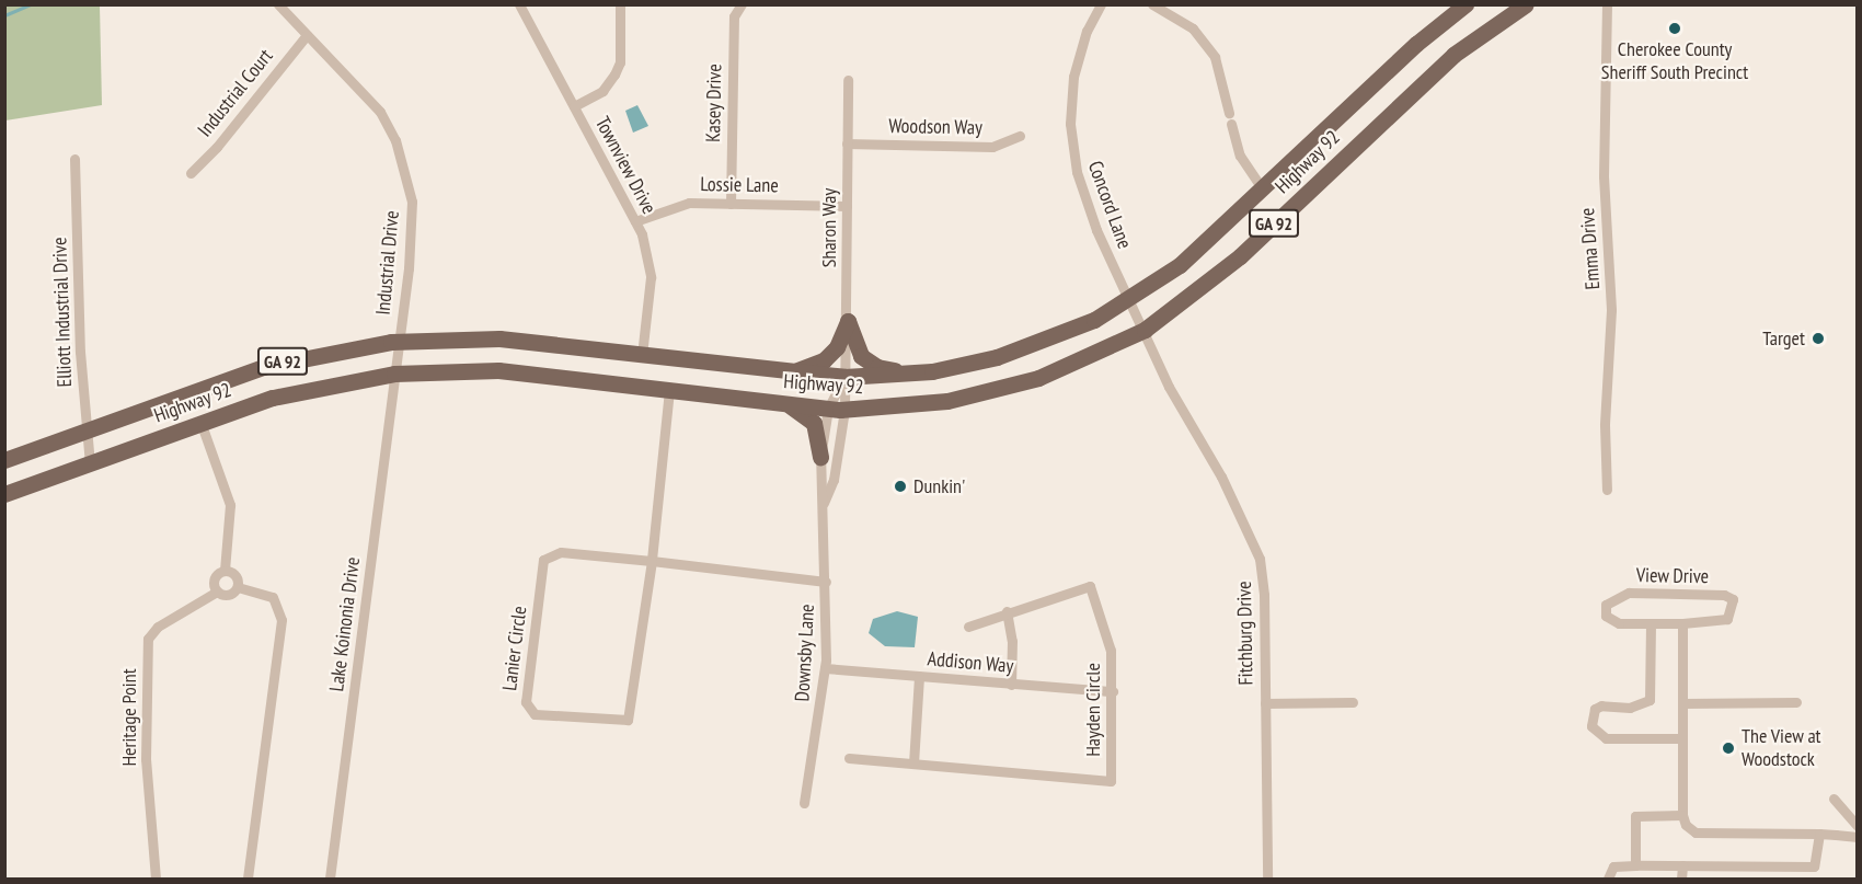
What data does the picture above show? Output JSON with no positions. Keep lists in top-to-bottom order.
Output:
{
  "streets": {
    "main road": ["Highway 92", "GA 92"],
    "street": [
      "Industrial Court",
      "Kasey Drive",
      "Woodson Way",
      "Townview Drive",
      "Lossie Lane",
      "Concord Lane",
      "Sharon Way",
      "Emma Drive",
      "Industrial Drive",
      "Elliott Industrial Drive",
      "View Drive",
      "Lake Koinonia Drive",
      "Fitchburg Drive",
      "Lanier Circle",
      "Downsby Lane",
      "Addison Way",
      "Hayden Circle",
      "Heritage Point"
    ]
  },
  "crossings": [
    ["Industrial Court", "Industrial Drive"],
    ["Kasey Drive", "Lossie Lane"],
    ["Woodson Way", "Sharon Way"],
    ["Highway 92", "Townview Drive"],
    ["Highway 92", "Concord Lane"],
    ["Highway 92", "Sharon Way"],
    ["Highway 92", "Industrial Drive"],
    ["Highway 92", "Elliott Industrial Drive"],
    ["Highway 92", "Lake Koinonia Drive"],
    ["Highway 92", "Fitchburg Drive"],
    ["Highway 92", "Lanier Circle"],
    ["Highway 92", "Downsby Lane"],
    ["Townview Drive", "Lossie Lane"],
    ["Lossie Lane", "Sharon Way"],
    ["Concord Lane", "Fitchburg Drive"],
    ["Sharon Way", "Downsby Lane"],
    ["Industrial Drive", "Lake Koinonia Drive"],
    ["Lanier Circle", "Downsby Lane"],
    ["Downsby Lane", "Addison Way"],
    ["Addison Way", "Hayden Circle"]
  ],
  "places": [
    "Cherokee County Sheriff South Precinct",
    "Target",
    "Dunkin'",
    "The View at Woodstock"
  ]
}
